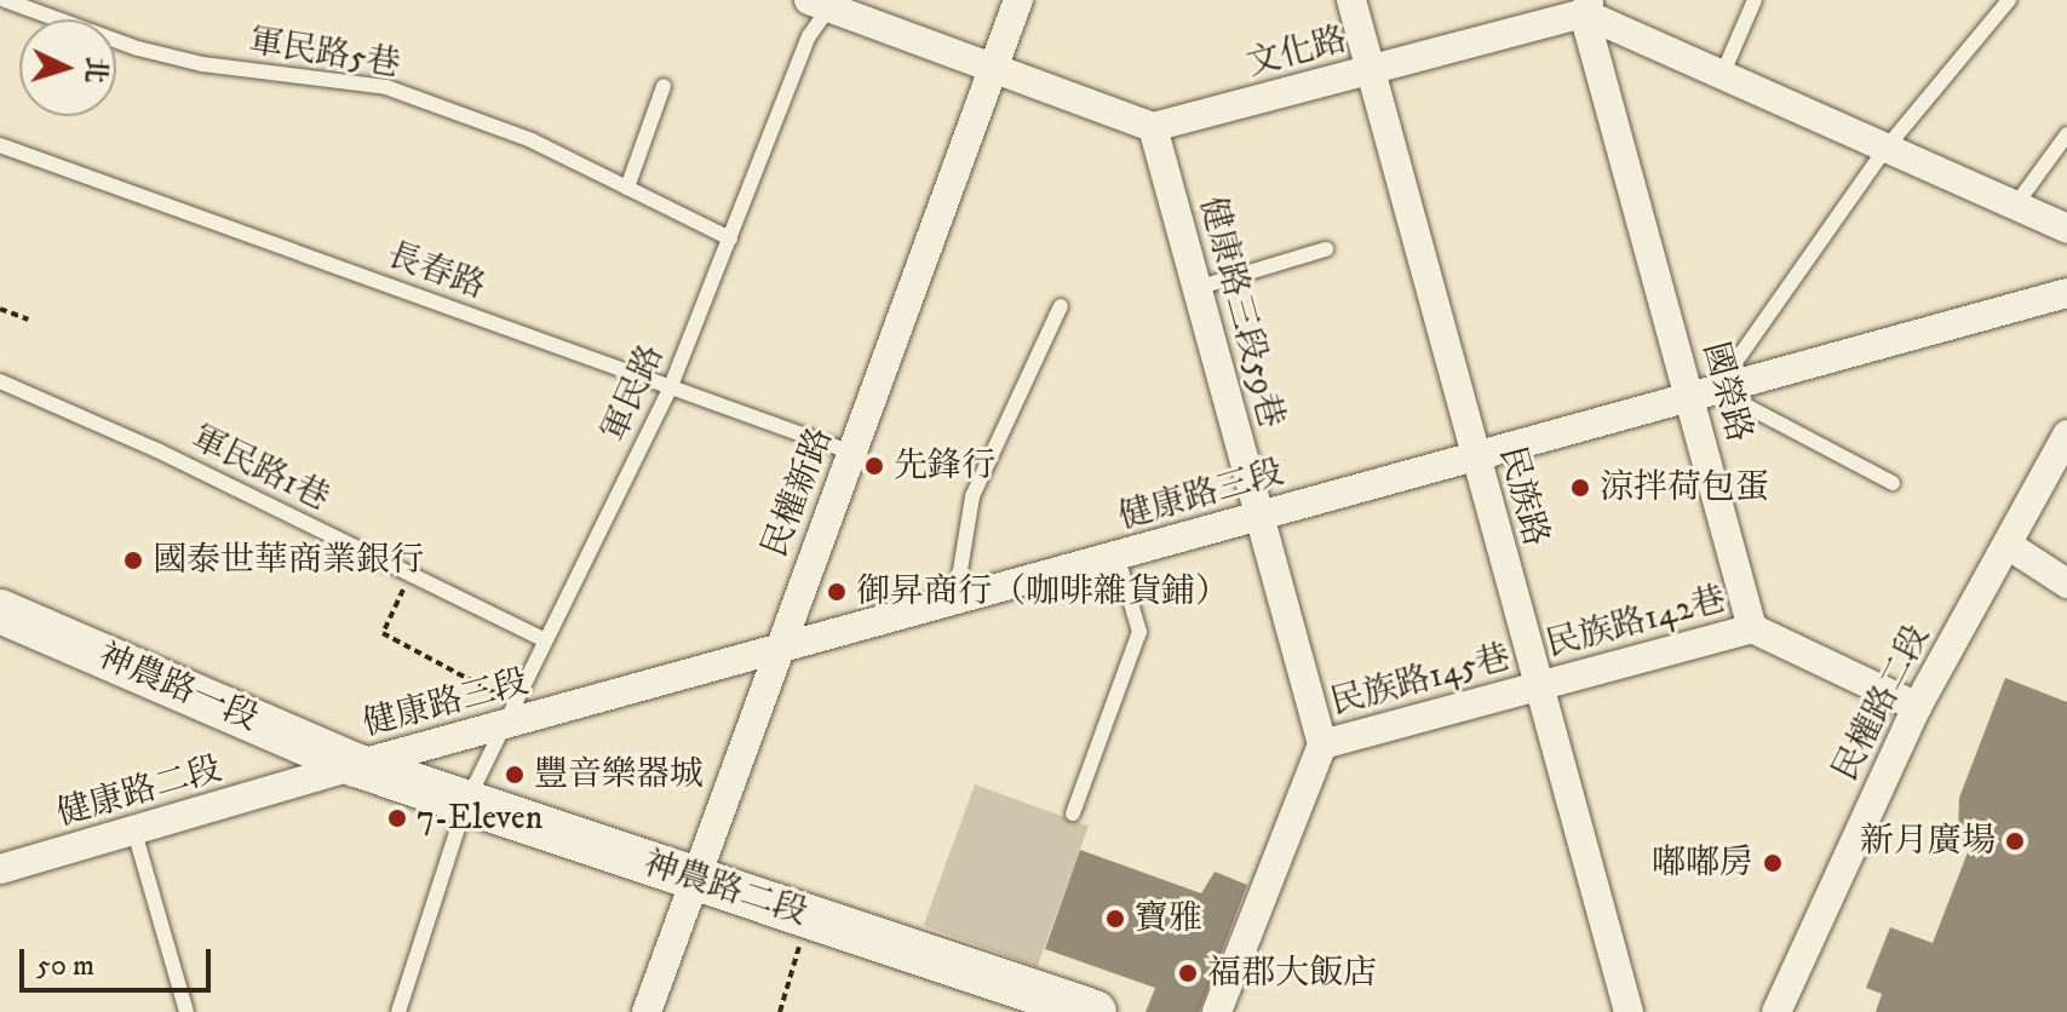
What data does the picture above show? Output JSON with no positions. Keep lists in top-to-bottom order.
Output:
{
  "streets": {
    "street": [
      "文化路",
      "健康路三段59巷",
      "國榮路",
      "民權新路",
      "健康路三段",
      "民族路",
      "民族路142巷",
      "民族路145巷",
      "神農路一段",
      "民權路二段",
      "健康路二段",
      "神農路二段"
    ],
    "lane": [
      "軍民路5巷",
      "長春路",
      "軍民路",
      "軍民路1巷"
    ]
  },
  "crossings": [
    ["文化路", "健康路三段59巷"],
    ["文化路", "國榮路"],
    ["文化路", "民族路"],
    ["軍民路5巷", "軍民路"],
    ["長春路", "軍民路"],
    ["長春路", "民權新路"],
    ["健康路三段59巷", "健康路三段"],
    ["健康路三段59巷", "民族路145巷"],
    ["國榮路", "健康路三段"],
    ["國榮路", "民族路142巷"],
    ["軍民路", "軍民路1巷"],
    ["軍民路", "健康路三段"],
    ["軍民路", "神農路二段"],
    ["民權新路", "健康路三段"],
    ["民權新路", "神農路二段"],
    ["健康路三段", "民族路"],
    ["健康路三段", "神農路一段"],
    ["健康路三段", "健康路二段"],
    ["健康路三段", "神農路二段"],
    ["民族路", "民族路142巷"],
    ["民族路", "民族路145巷"],
    ["民族路142巷", "民族路145巷"],
    ["神農路一段", "健康路二段"],
    ["神農路一段", "神農路二段"],
    ["健康路二段", "神農路二段"]
  ],
  "places": [
    "先鋒行",
    "涼拌荷包蛋",
    "國泰世華商業銀行",
    "御昇商行（咖啡雜貨鋪）",
    "豐音樂器城",
    "7-Eleven",
    "新月廣場",
    "嘟嘟房",
    "寶雅",
    "福郡大飯店"
  ],
  "scale_bar": "50 m",
  "north": "right"
}
